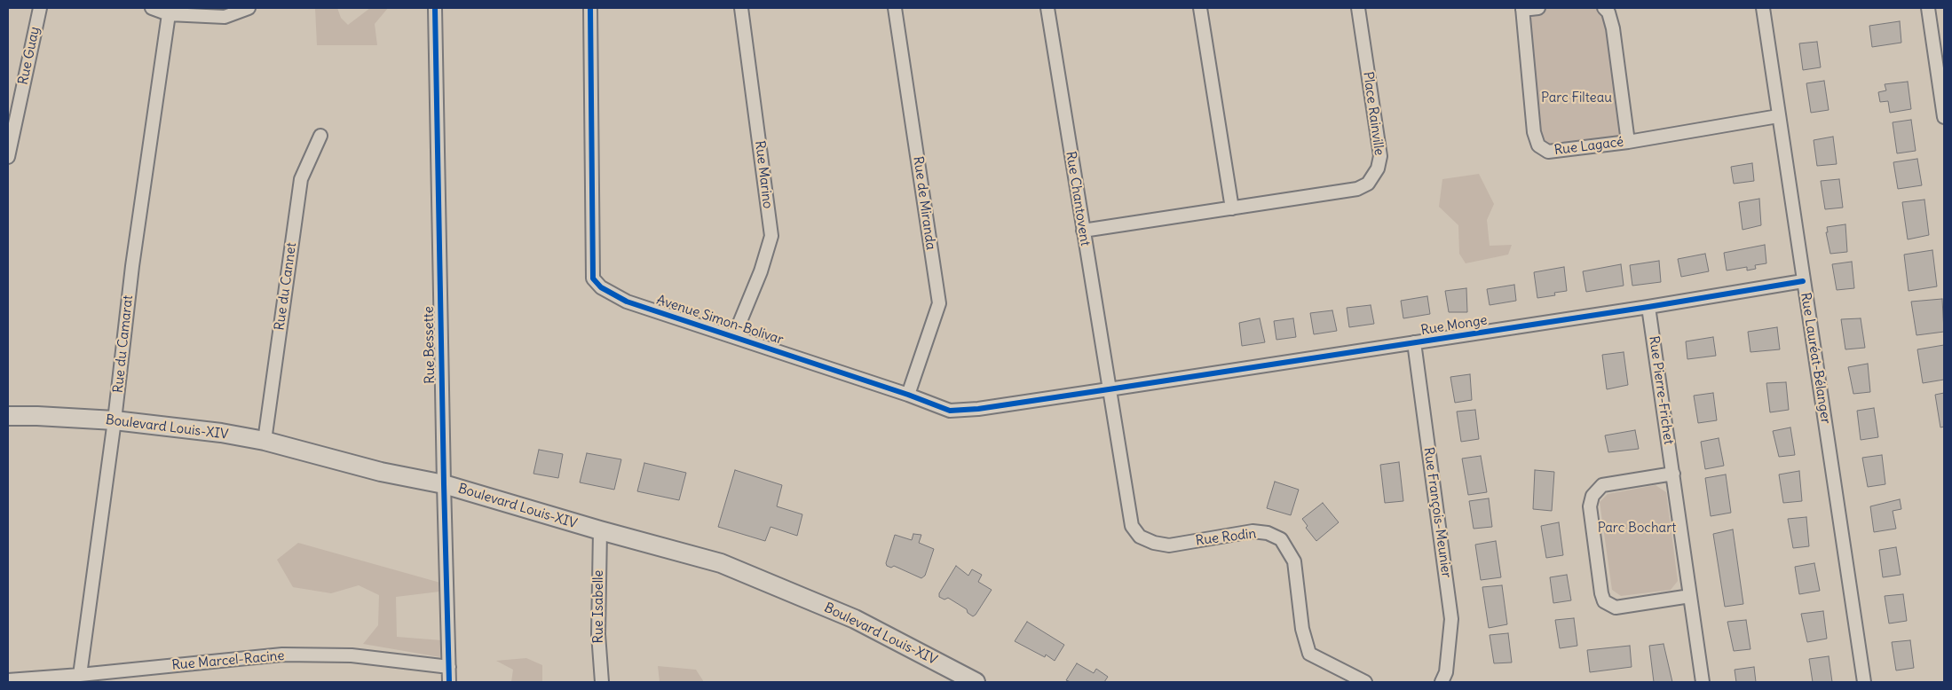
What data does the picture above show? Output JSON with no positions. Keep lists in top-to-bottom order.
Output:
{
  "streets": {
    "main road": ["Boulevard Louis-XIV"],
    "street": [
      "Rue Guay",
      "Place Rainville",
      "Rue Lagacé",
      "Rue Marino",
      "Rue Chantovent",
      "Rue de Miranda",
      "Rue du Cannet",
      "Avenue Simon-Bolivar",
      "Rue Monge",
      "Rue du Camarat",
      "Rue Bessette",
      "Rue Lauréat-Bélanger",
      "Rue Pierre-Frichet",
      "Rue François-Meunier",
      "Rue Rodin",
      "Rue Isabelle",
      "Rue Marcel-Racine"
    ]
  },
  "crossings": [
    ["Place Rainville", "Rue Chantovent"],
    ["Rue Lagacé", "Rue Lauréat-Bélanger"],
    ["Rue Marino", "Avenue Simon-Bolivar"],
    ["Rue Chantovent", "Avenue Simon-Bolivar"],
    ["Rue Chantovent", "Rue Monge"],
    ["Rue Chantovent", "Rue Rodin"],
    ["Rue de Miranda", "Avenue Simon-Bolivar"],
    ["Rue du Cannet", "Boulevard Louis-XIV"],
    ["Avenue Simon-Bolivar", "Rue Monge"],
    ["Avenue Simon-Bolivar", "Rue Rodin"],
    ["Rue Monge", "Rue Lauréat-Bélanger"],
    ["Rue Monge", "Rue Pierre-Frichet"],
    ["Rue Monge", "Rue François-Meunier"],
    ["Rue Monge", "Rue Rodin"],
    ["Rue du Camarat", "Boulevard Louis-XIV"],
    ["Rue du Camarat", "Rue Marcel-Racine"],
    ["Rue Bessette", "Boulevard Louis-XIV"],
    ["Rue Bessette", "Rue Marcel-Racine"],
    ["Boulevard Louis-XIV", "Rue Isabelle"]
  ],
  "parks": ["Parc Filteau", "Parc Bochart"]
}
